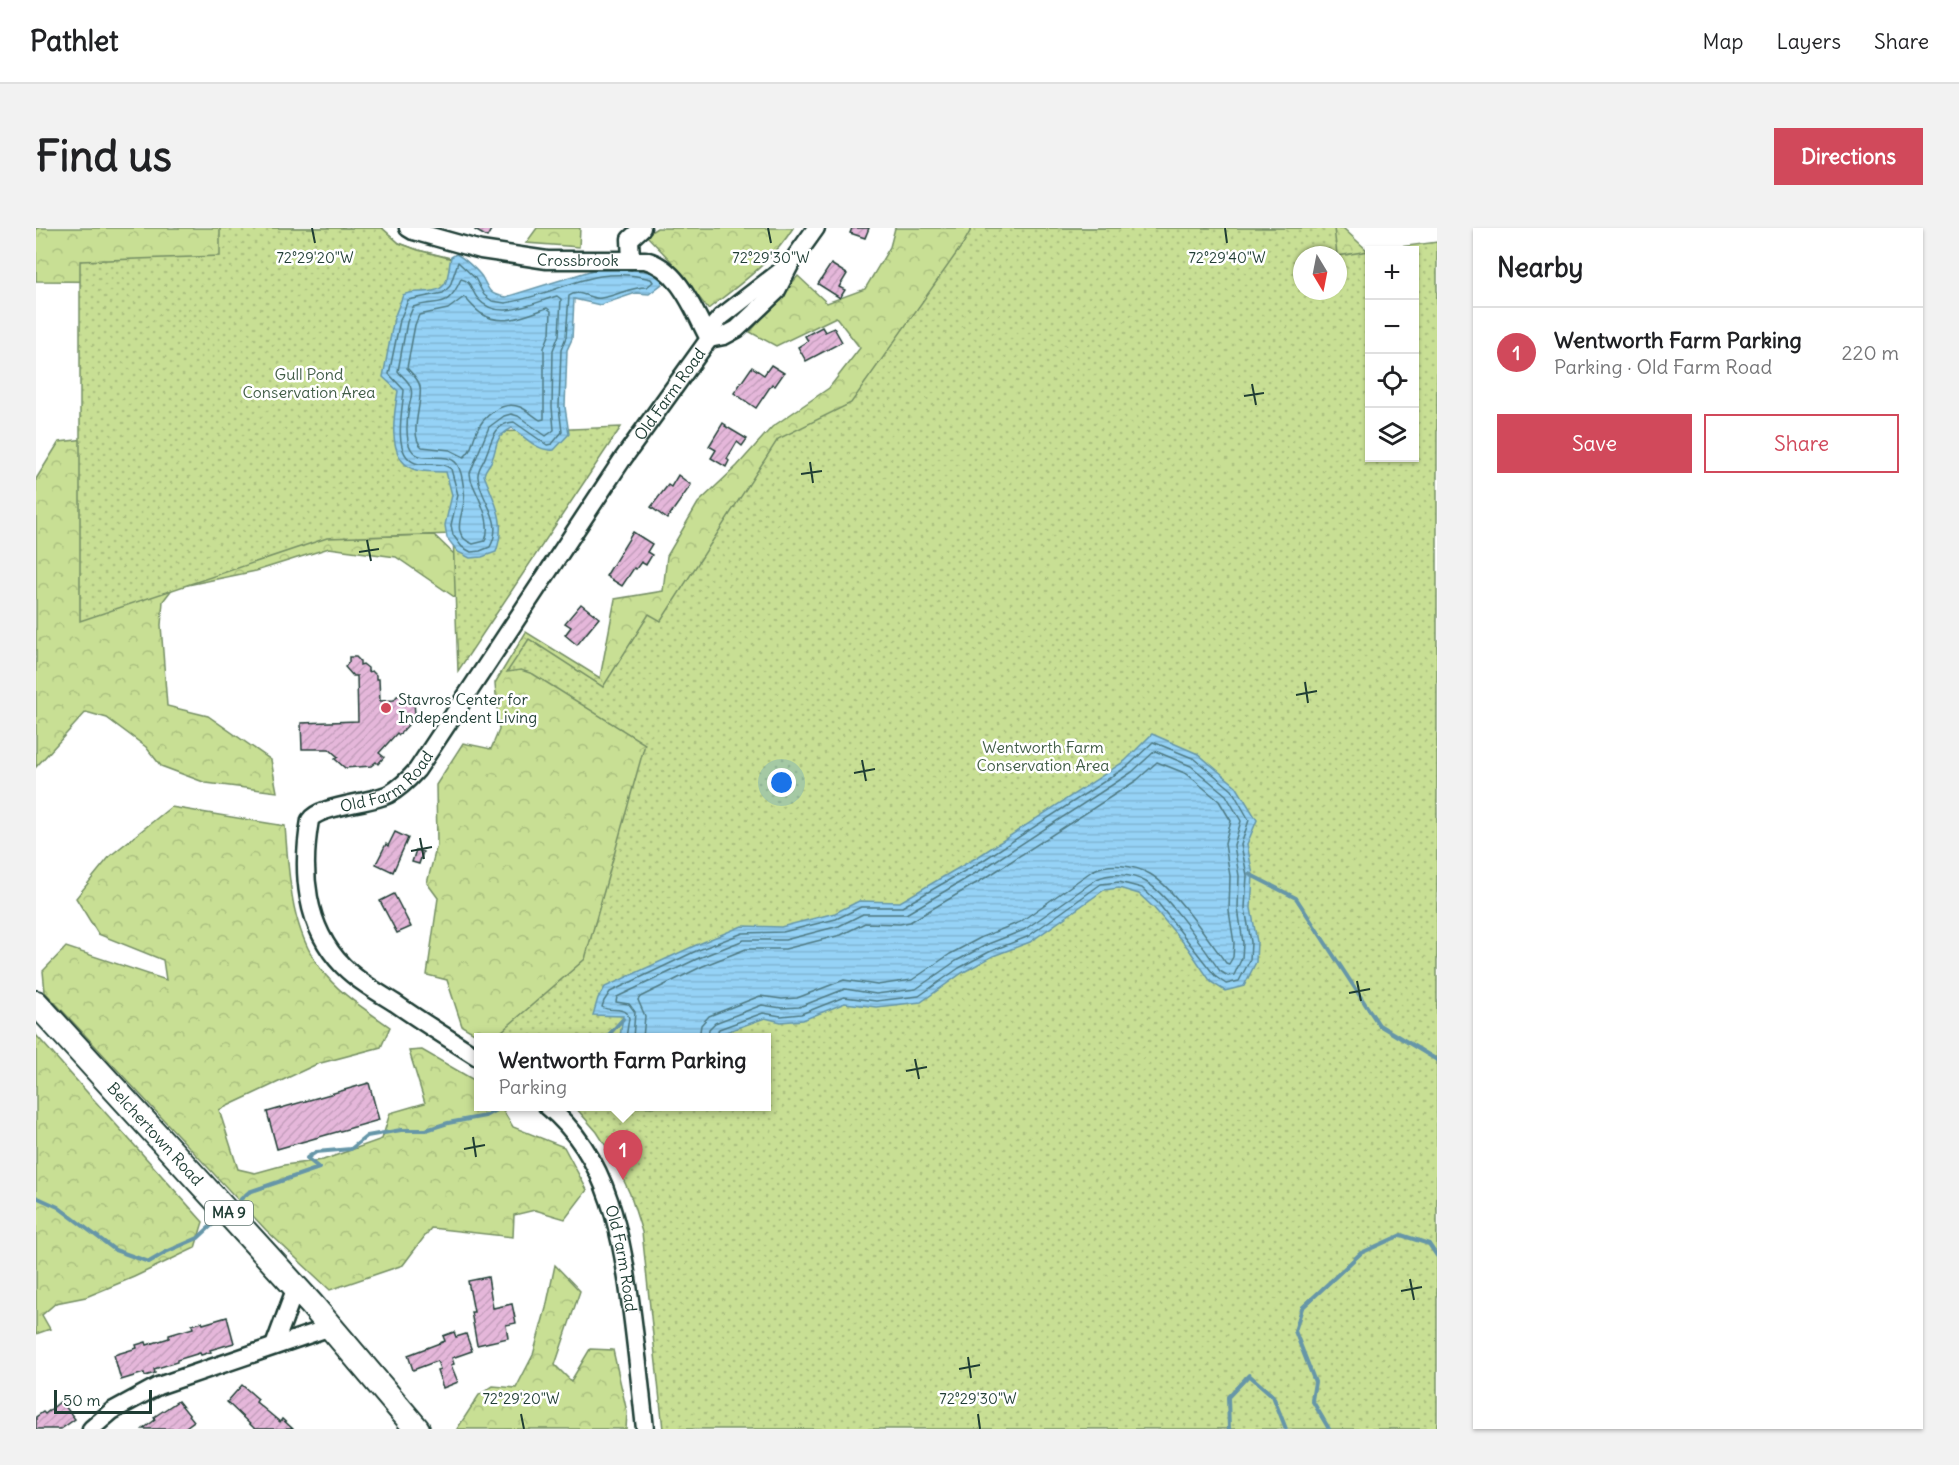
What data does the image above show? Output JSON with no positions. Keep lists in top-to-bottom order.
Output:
{
  "streets": {
    "highway": ["Belchertown Road", "MA 9"],
    "street": ["Crossbrook", "Old Farm Road"]
  },
  "crossings": [
    ["Crossbrook", "Old Farm Road"]
  ],
  "parks": ["Gull Pond Conservation Area", "Wentworth Farm Conservation Area"],
  "places": ["Stavros Center for Independent Living"],
  "scale_bar": "50 m",
  "north": "bottom",
  "page": {
    "header": "Pathlet",
    "nav": ["Map", "Layers", "Share"],
    "buttons": [
      "Directions",
      ["Save", "Share"]
    ],
    "title": "Find us",
    "heading": "Nearby",
    "map_buttons": ["+", "−"],
    "list": [
      {
        "mark": "1",
        "name": "Wentworth Farm Parking",
        "note": "Parking · Old Farm Road",
        "value": "220 m"
      }
    ],
    "popup": ["Wentworth Farm Parking", "Parking"],
    "pins": "1",
    "scale": "50 m"
  },
  "coordinates": ["72°29'20\"W", "72°29'30\"W", "72°29'40\"W"]
}
